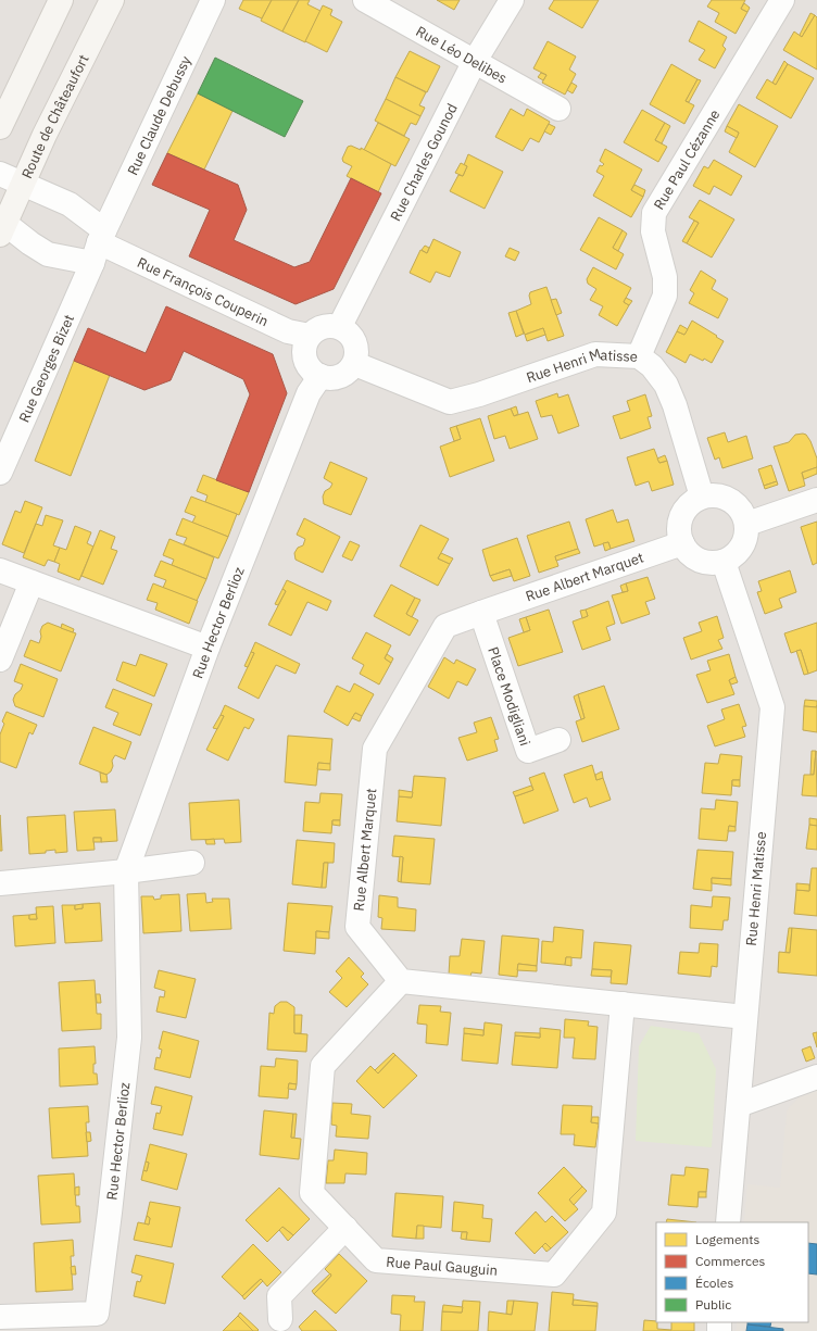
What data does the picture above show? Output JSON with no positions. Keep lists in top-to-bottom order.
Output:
{
  "streets": {
    "main road": ["Route de Châteaufort"],
    "street": [
      "Rue Léo Delibes",
      "Rue Claude Debussy",
      "Rue Paul Cézanne",
      "Rue Charles Gounod",
      "Rue François Couperin",
      "Rue Georges Bizet",
      "Rue Henri Matisse",
      "Rue Albert Marquet",
      "Rue Hector Berlioz",
      "Place Modigliani",
      "Rue Paul Gauguin"
    ]
  },
  "crossings": [
    ["Rue Léo Delibes", "Rue Charles Gounod"],
    ["Rue Claude Debussy", "Rue François Couperin"],
    ["Rue Claude Debussy", "Rue Georges Bizet"],
    ["Rue Paul Cézanne", "Rue Henri Matisse"],
    ["Rue Charles Gounod", "Rue François Couperin"],
    ["Rue Charles Gounod", "Rue Henri Matisse"],
    ["Rue Charles Gounod", "Rue Hector Berlioz"],
    ["Rue François Couperin", "Rue Georges Bizet"],
    ["Rue François Couperin", "Rue Henri Matisse"],
    ["Rue François Couperin", "Rue Hector Berlioz"],
    ["Rue Henri Matisse", "Rue Albert Marquet"],
    ["Rue Henri Matisse", "Rue Hector Berlioz"],
    ["Rue Albert Marquet", "Place Modigliani"],
    ["Rue Albert Marquet", "Rue Paul Gauguin"]
  ],
  "legend": [
    "Logements",
    "Commerces",
    "Écoles",
    "Public"
  ]
}
